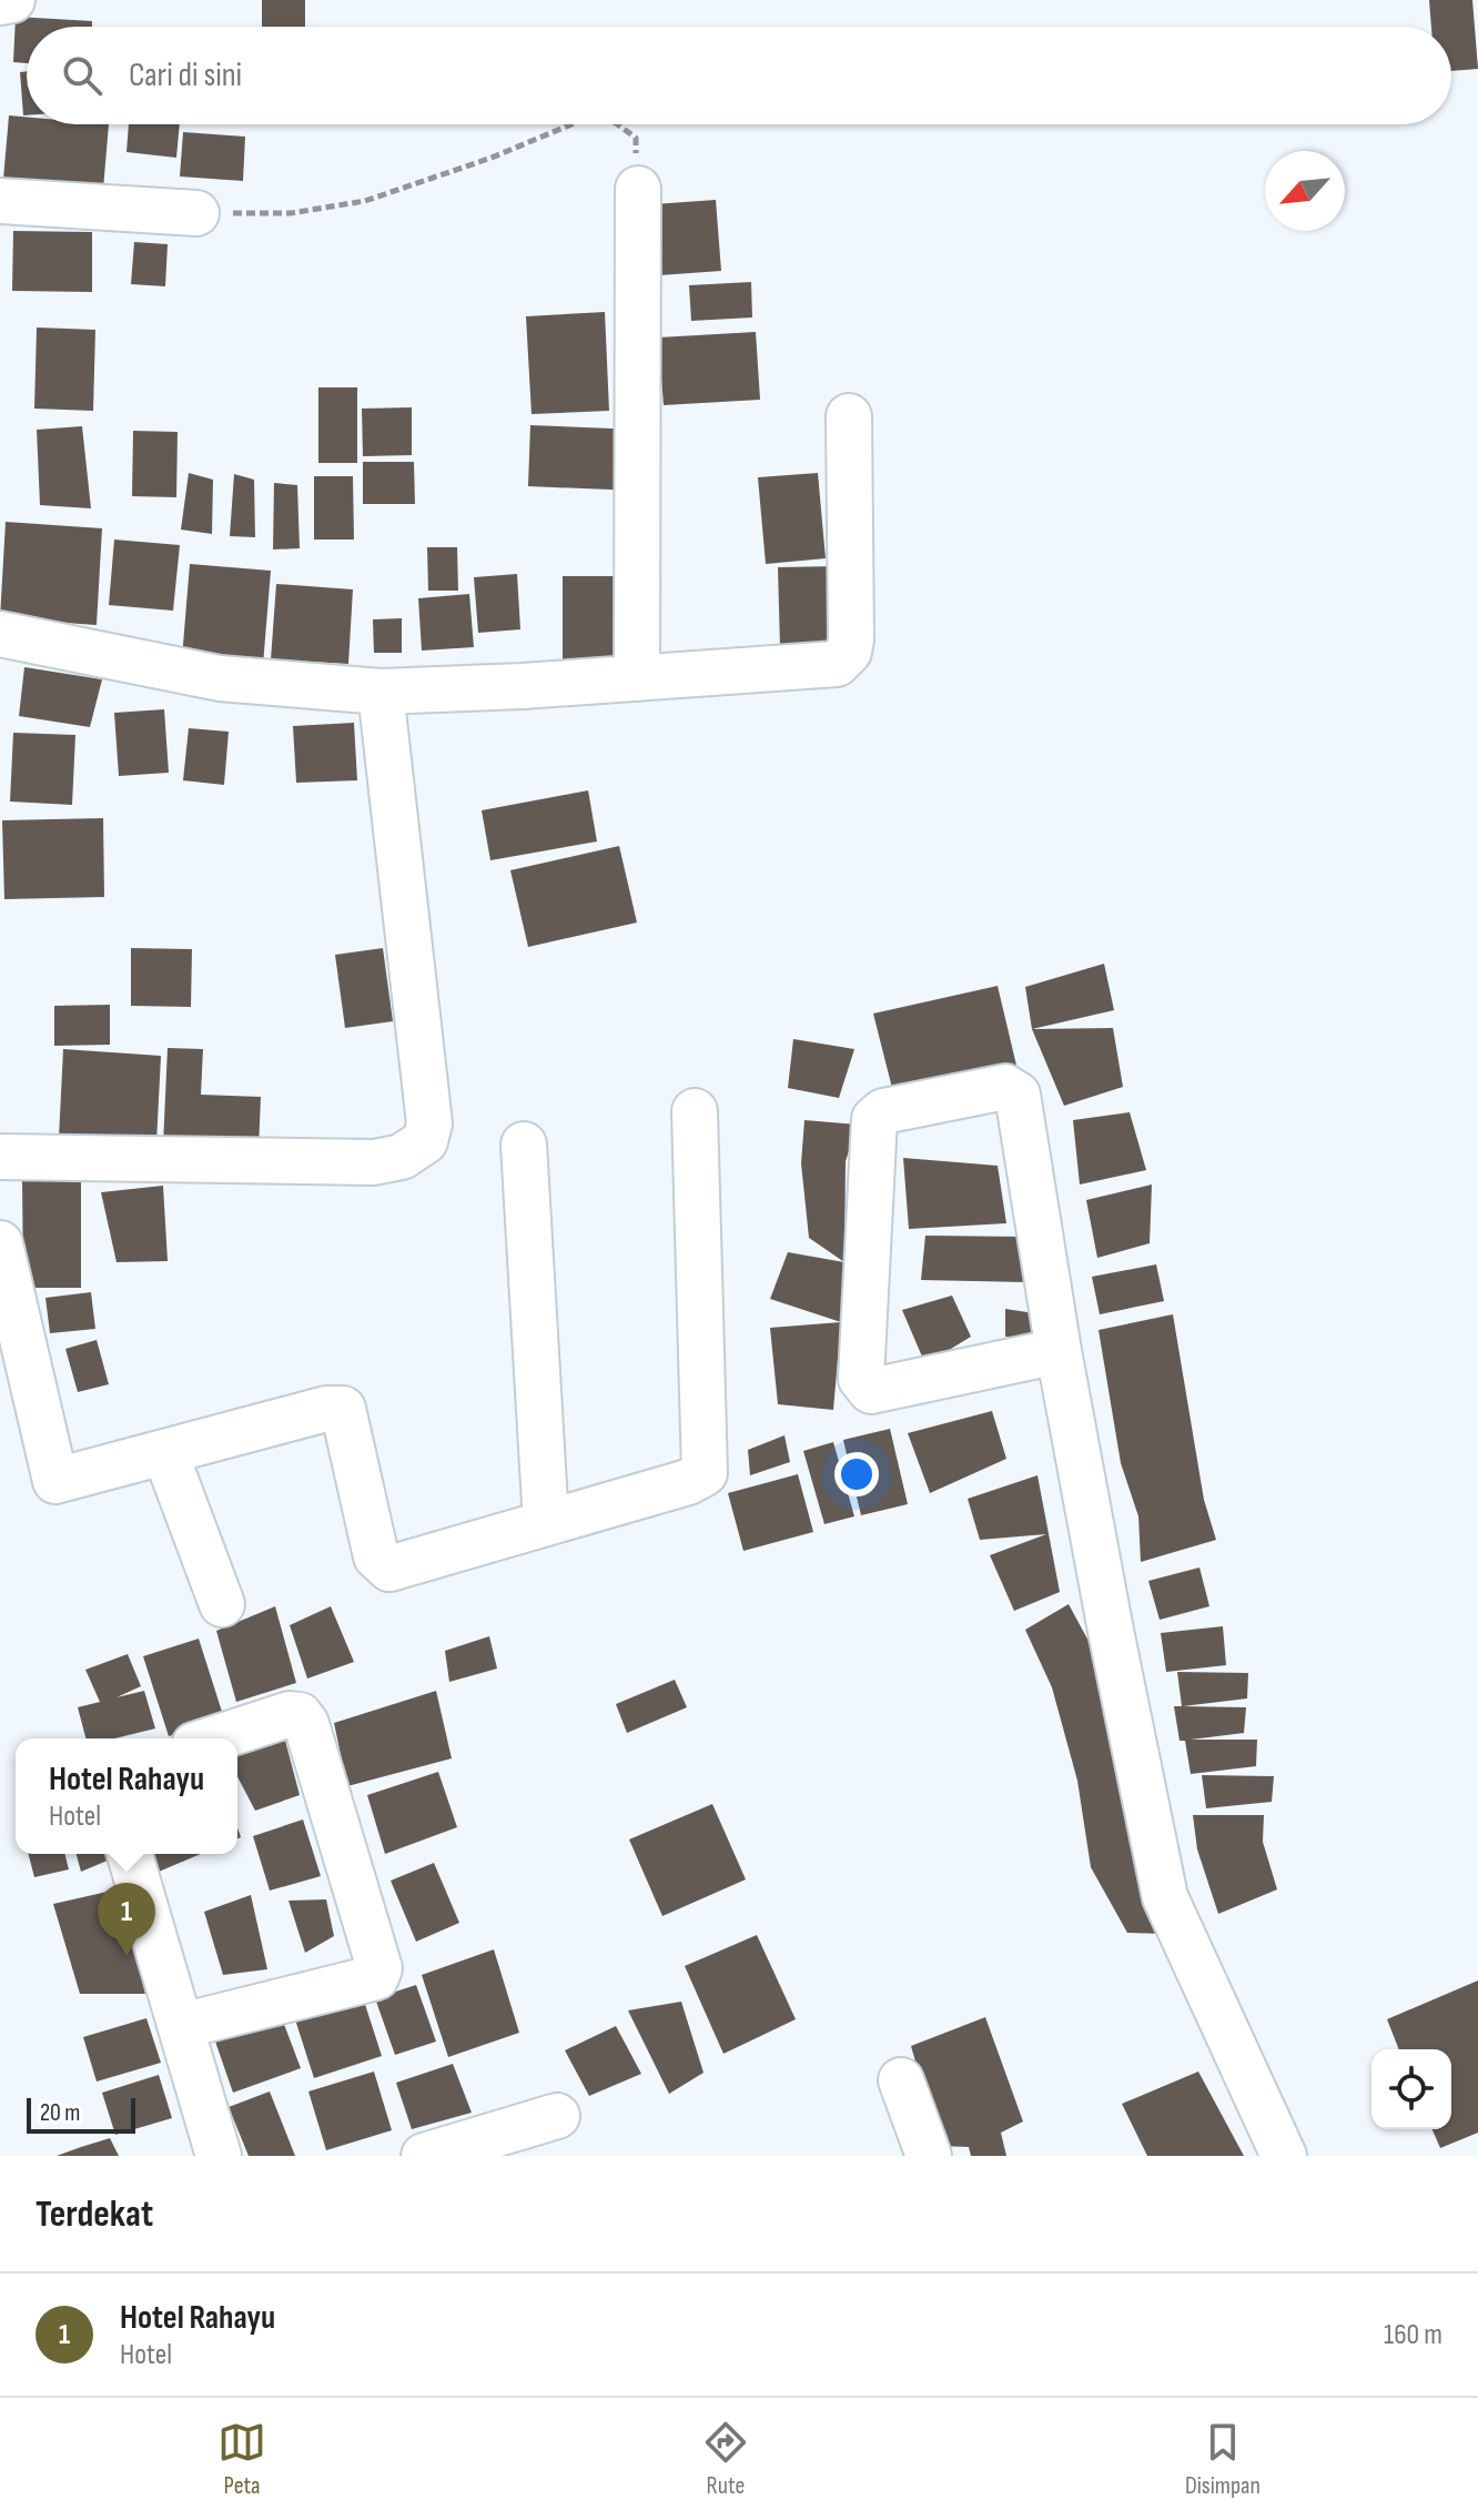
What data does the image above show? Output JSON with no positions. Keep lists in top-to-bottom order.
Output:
{
  "scale_bar": "20 m",
  "north": "bottom left",
  "page": {
    "search": "Cari di sini",
    "popup": ["Hotel Rahayu", "Hotel"],
    "pins": "1",
    "scale": "20 m",
    "heading": "Terdekat",
    "list": [
      {
        "mark": "1",
        "name": "Hotel Rahayu",
        "note": "Hotel",
        "value": "160 m"
      }
    ],
    "nav": ["Peta", "Rute", "Disimpan"]
  }
}
